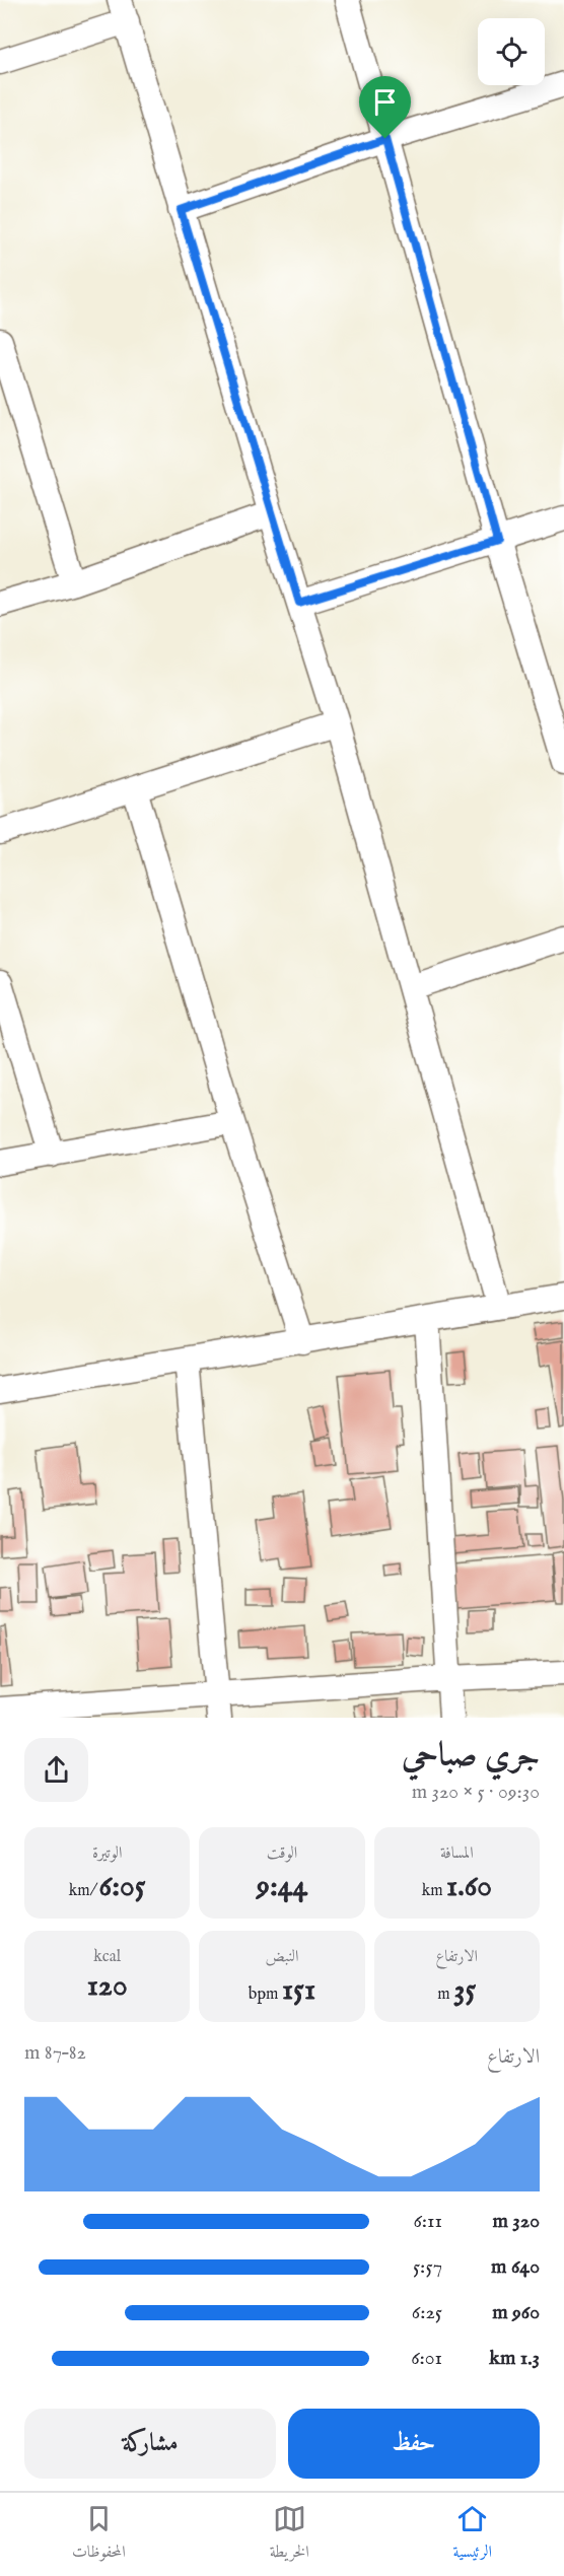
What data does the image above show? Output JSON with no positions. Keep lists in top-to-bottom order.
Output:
{
  "page": {
    "heading": ["جري صباحي", "09:30 · 5 × 320 m"],
    "stats": [
      ["المسافة", "1.60 km"],
      ["الوقت", "9:44"],
      ["الوتيرة", "6:05 /km"],
      ["الارتفاع", "35 m"],
      ["النبض", "151 bpm"],
      ["kcal", "120"]
    ],
    "chart": ["الارتفاع", "82–87 m"],
    "list": [
      {
        "name": "320 m",
        "note": "6:11"
      },
      {
        "name": "640 m",
        "note": "5:57"
      },
      {
        "name": "960 m",
        "note": "6:25"
      },
      {
        "name": "1.3 km",
        "note": "6:01"
      }
    ],
    "buttons": ["حفظ", "مشاركة"],
    "tabs": ["الرئيسية", "الخريطة", "المحفوظات"]
  }
}
